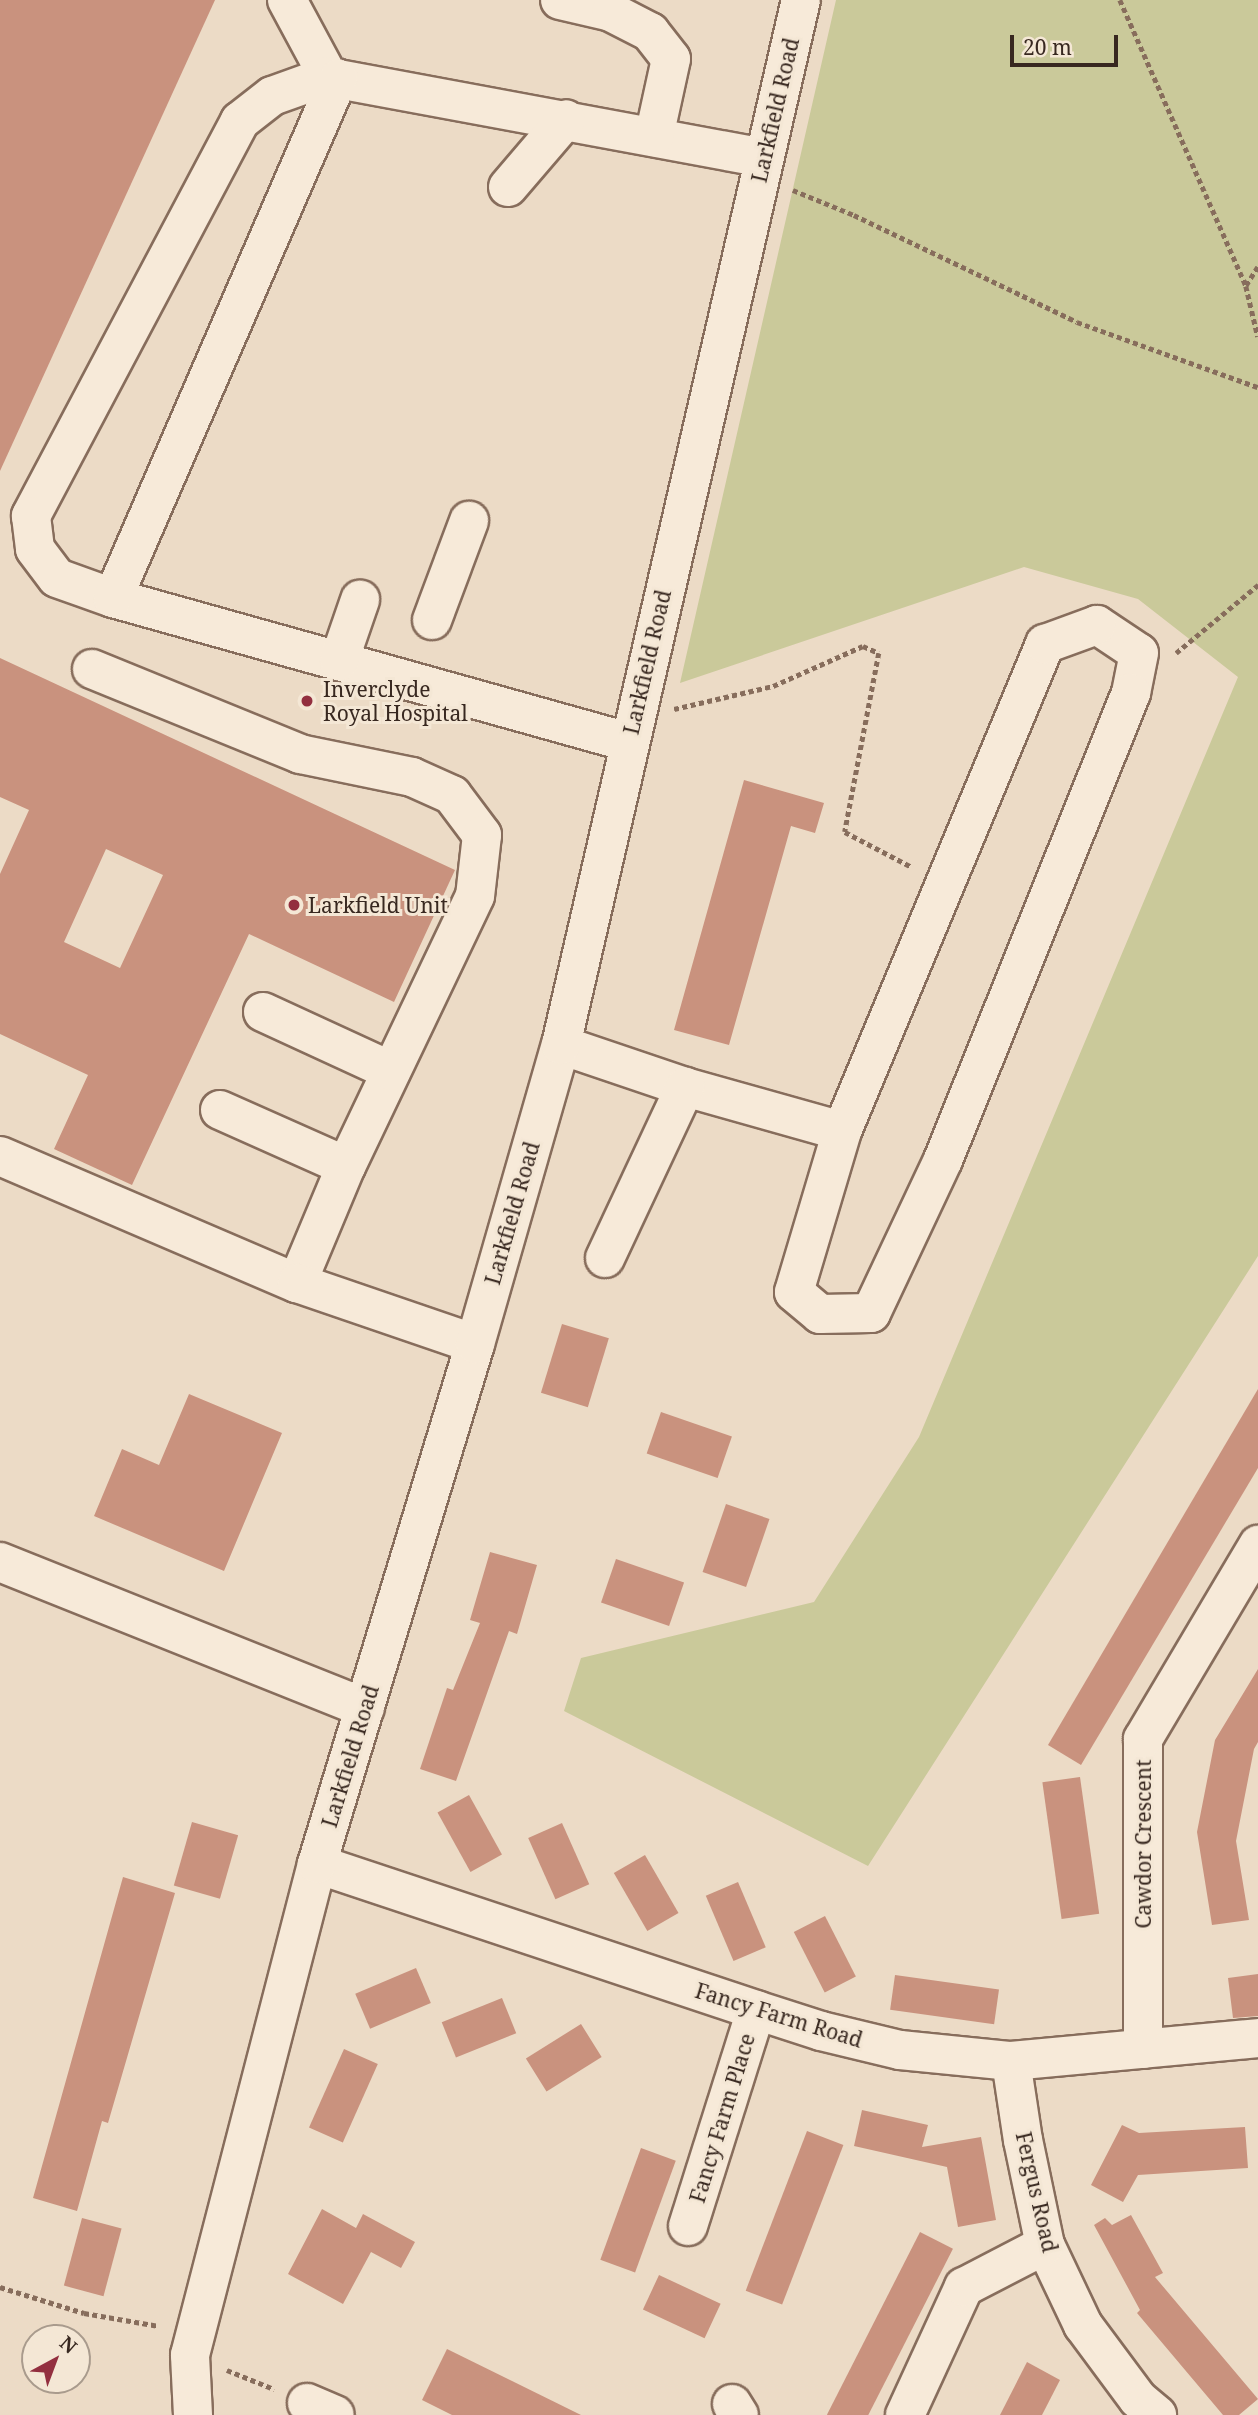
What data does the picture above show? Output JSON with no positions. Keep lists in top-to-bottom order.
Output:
{
  "streets": {
    "street": [
      "Larkfield Road",
      "Cawdor Crescent",
      "Fancy Farm Road",
      "Fancy Farm Place",
      "Fergus Road"
    ]
  },
  "crossings": [
    ["Larkfield Road", "Fancy Farm Road"],
    ["Cawdor Crescent", "Fancy Farm Road"],
    ["Fancy Farm Road", "Fancy Farm Place"],
    ["Fancy Farm Road", "Fergus Road"]
  ],
  "places": ["Inverclyde Royal Hospital", "Larkfield Unit"],
  "scale_bar": "20 m",
  "north": "top right"
}
